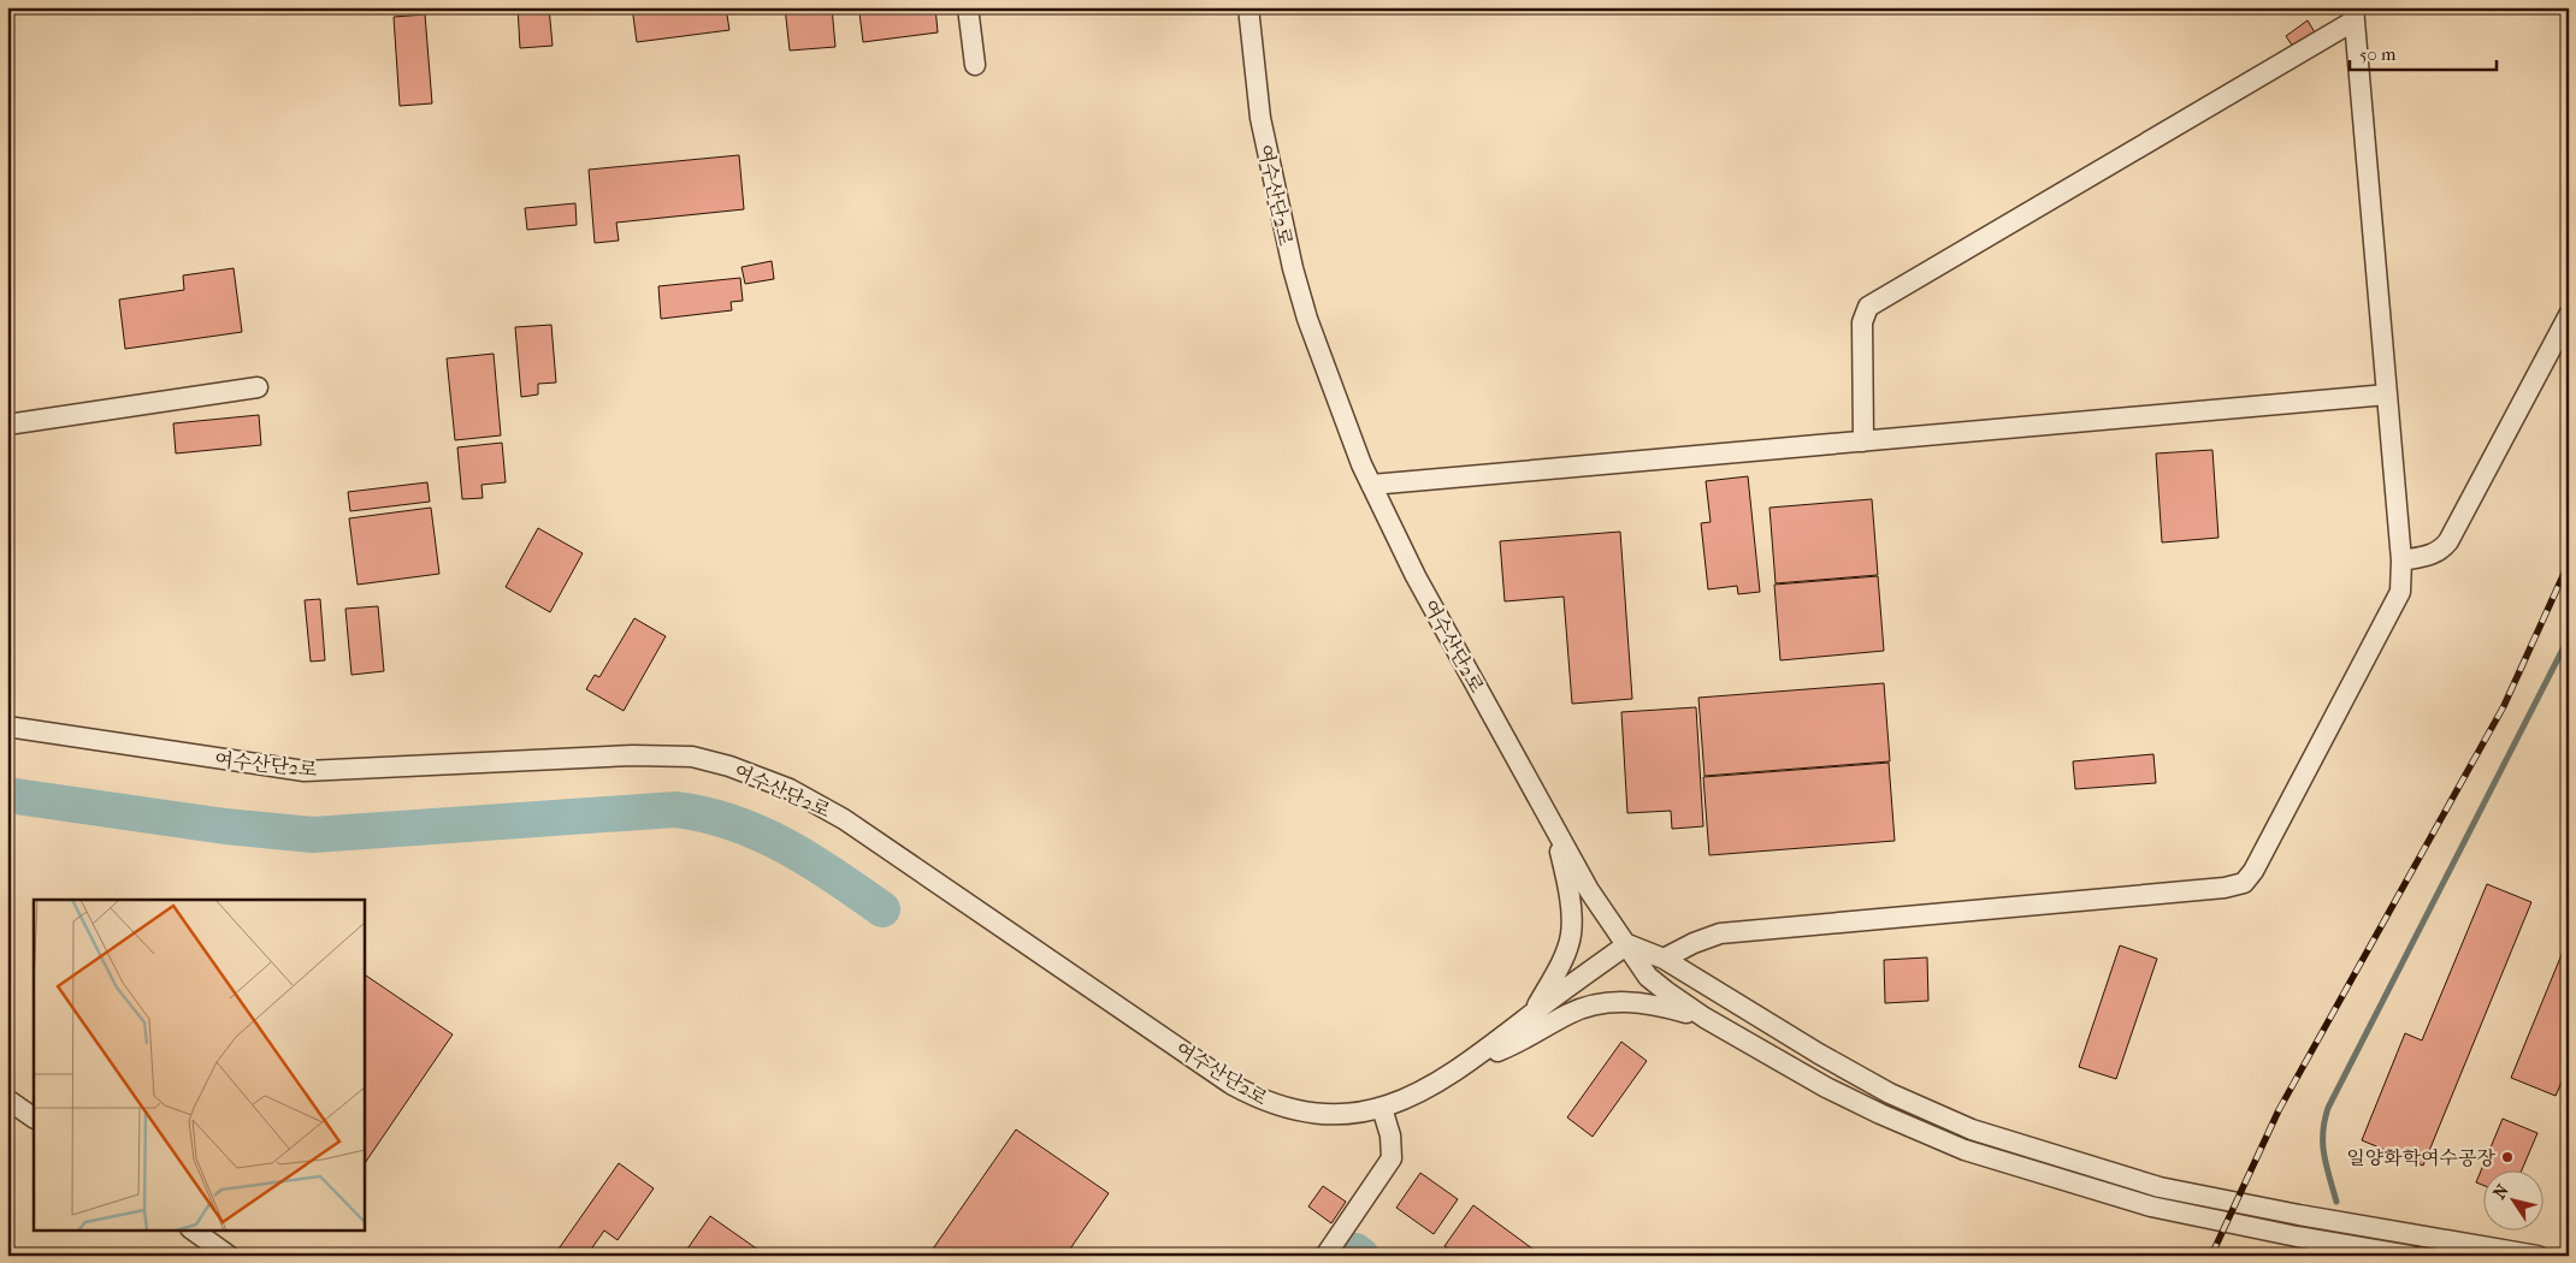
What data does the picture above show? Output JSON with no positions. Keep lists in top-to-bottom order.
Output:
{
  "streets": {
    "street": ["여수산단2로"]
  },
  "places": ["일양화학여수공장"],
  "scale_bar": "50 m",
  "north": "top left"
}
